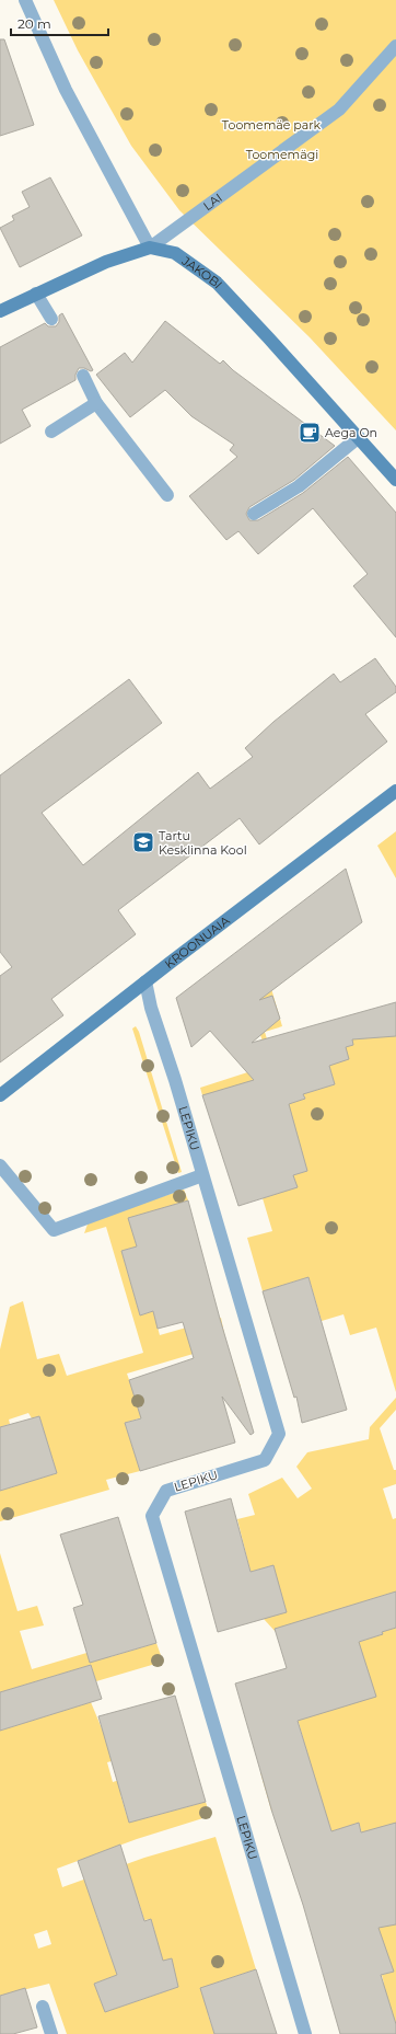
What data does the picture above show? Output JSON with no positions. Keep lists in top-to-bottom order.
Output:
{
  "streets": {
    "main road": ["LAI", "JAKOBI", "KROONUAIA"],
    "street": ["LEPIKU"]
  },
  "crossings": [
    ["LAI", "JAKOBI"],
    ["KROONUAIA", "LEPIKU"]
  ],
  "parks": ["Toomemäe park", "Toomemägi"],
  "places": {
    "cafe": ["Aega On"],
    "school or university": ["Tartu Kesklinna Kool"]
  },
  "scale_bar": "20 m"
}
